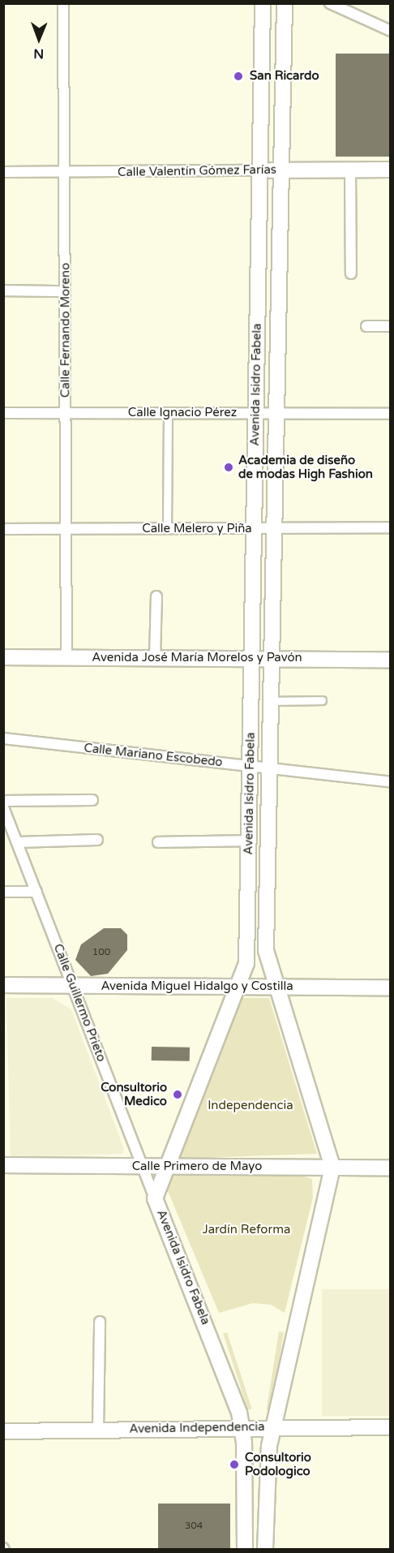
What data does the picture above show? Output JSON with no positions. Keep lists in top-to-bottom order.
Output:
{
  "streets": {
    "main road": [
      "Calle Valentín Gómez Farías",
      "Avenida Isidro Fabela",
      "Avenida José María Morelos y Pavón",
      "Avenida Miguel Hidalgo y Costilla",
      "Calle Primero de Mayo",
      "Avenida Independencia"
    ],
    "street": [
      "Calle Fernando Moreno",
      "Calle Ignacio Pérez",
      "Calle Melero y Piña",
      "Calle Mariano Escobedo",
      "Calle Guillermo Prieto"
    ]
  },
  "crossings": [
    ["Calle Valentín Gómez Farías", "Calle Fernando Moreno"],
    ["Calle Valentín Gómez Farías", "Avenida Isidro Fabela"],
    ["Calle Fernando Moreno", "Calle Ignacio Pérez"],
    ["Calle Fernando Moreno", "Calle Melero y Piña"],
    ["Calle Fernando Moreno", "Avenida José María Morelos y Pavón"],
    ["Avenida Isidro Fabela", "Calle Ignacio Pérez"],
    ["Avenida Isidro Fabela", "Calle Melero y Piña"],
    ["Avenida Isidro Fabela", "Avenida José María Morelos y Pavón"],
    ["Avenida Isidro Fabela", "Calle Mariano Escobedo"],
    ["Avenida Isidro Fabela", "Avenida Miguel Hidalgo y Costilla"],
    ["Avenida Isidro Fabela", "Calle Guillermo Prieto"],
    ["Avenida Isidro Fabela", "Calle Primero de Mayo"],
    ["Avenida Isidro Fabela", "Avenida Independencia"],
    ["Avenida Miguel Hidalgo y Costilla", "Calle Guillermo Prieto"],
    ["Calle Guillermo Prieto", "Calle Primero de Mayo"]
  ],
  "parks": ["Independencia", "Jardín Reforma"],
  "places": [
    "San Ricardo",
    "Academia de diseño de modas High Fashion",
    "Consultorio Medico",
    "Consultorio Podologico"
  ],
  "house_numbers": ["100", "304"],
  "north": "bottom"
}
